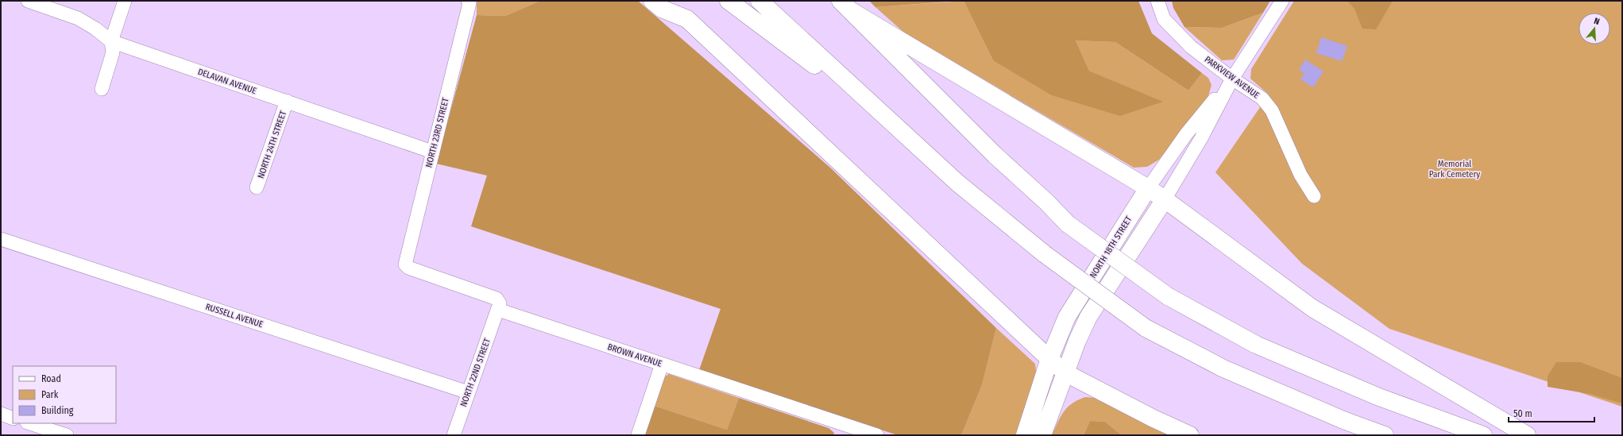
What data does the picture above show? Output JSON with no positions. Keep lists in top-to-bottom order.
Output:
{
  "streets": {
    "main road": ["NORTH 18TH STREET"],
    "street": [
      "PARKVIEW AVENUE",
      "DELAVAN AVENUE",
      "NORTH 23RD STREET",
      "NORTH 24TH STREET",
      "RUSSELL AVENUE",
      "BROWN AVENUE",
      "NORTH 22ND STREET"
    ]
  },
  "crossings": [
    ["PARKVIEW AVENUE", "NORTH 18TH STREET"],
    ["DELAVAN AVENUE", "NORTH 23RD STREET"],
    ["DELAVAN AVENUE", "NORTH 24TH STREET"],
    ["NORTH 23RD STREET", "BROWN AVENUE"],
    ["NORTH 23RD STREET", "NORTH 22ND STREET"],
    ["RUSSELL AVENUE", "NORTH 22ND STREET"],
    ["BROWN AVENUE", "NORTH 22ND STREET"]
  ],
  "parks": ["Memorial Park Cemetery"],
  "legend": ["Road", "Park", "Building"],
  "scale_bar": "50 m",
  "north": "top"
}
